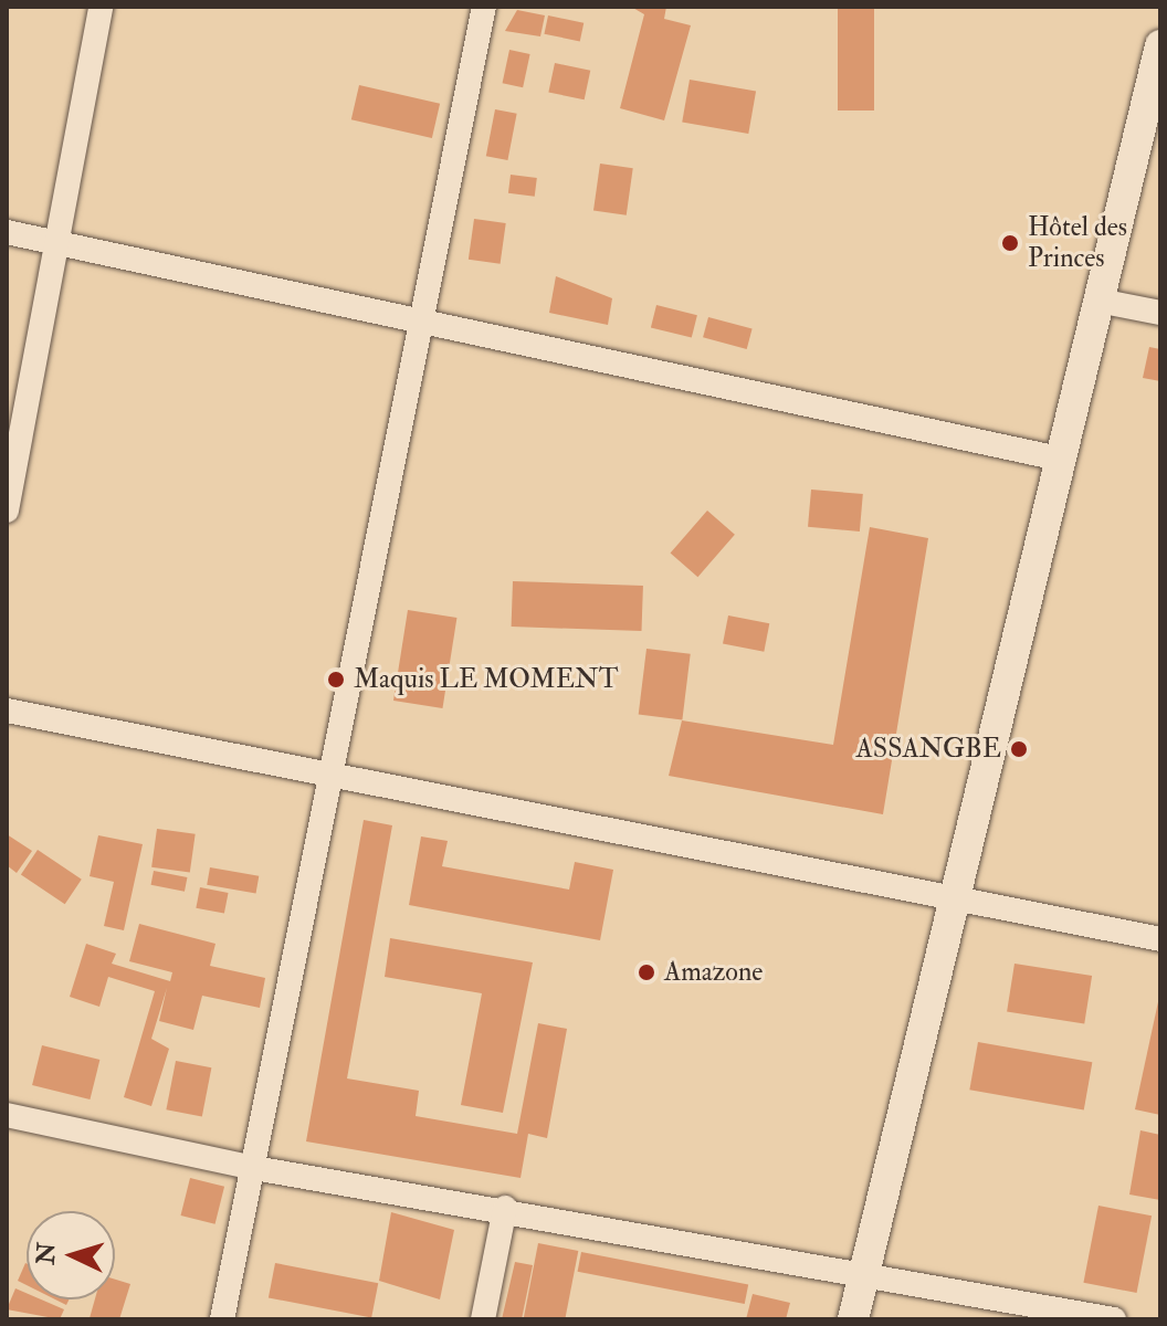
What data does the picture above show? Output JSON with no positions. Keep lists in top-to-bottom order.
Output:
{
  "places": [
    "Hôtel des Princes",
    "Maquis LE MOMENT",
    "ASSANGBE",
    "Amazone"
  ],
  "north": "left"
}
